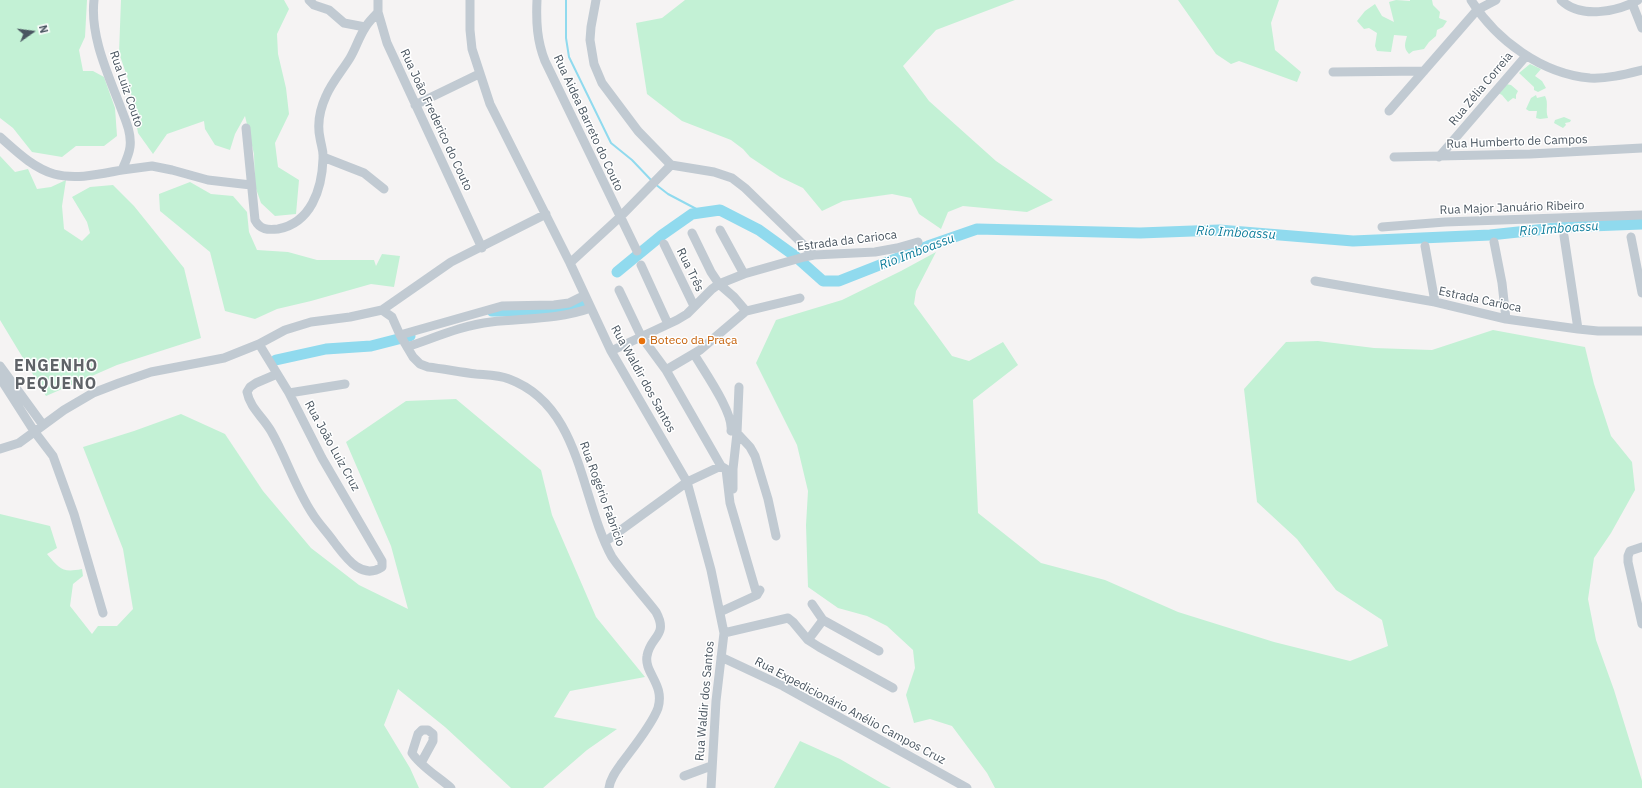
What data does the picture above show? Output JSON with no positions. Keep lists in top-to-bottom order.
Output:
{
  "streets": {
    "street": [
      "Rua Luiz Couto",
      "Rua Zélia Correia",
      "Rua João Frederico do Couto",
      "Rua Aidea Barreto do Couto",
      "Rua Humberto de Campos",
      "Rua Major Januário Ribeiro",
      "Estrada da Carioca",
      "Rua Três",
      "Estrada Carioca",
      "Rua Waldir dos Santos",
      "Rua João Luiz Cruz",
      "Rua Rogério Fabricio",
      "Rua Expedicionário Anélio Campos Cruz"
    ]
  },
  "crossings": [
    ["Rua Zélia Correia", "Rua Humberto de Campos"],
    ["Estrada da Carioca", "Rua Três"],
    ["Estrada da Carioca", "Rua Waldir dos Santos"],
    ["Rua Waldir dos Santos", "Rua Expedicionário Anélio Campos Cruz"]
  ],
  "districts": ["ENGENHO PEQUENO"],
  "water": ["Rio Imboassu"],
  "places": ["Boteco da Praça"],
  "north": "right"
}
